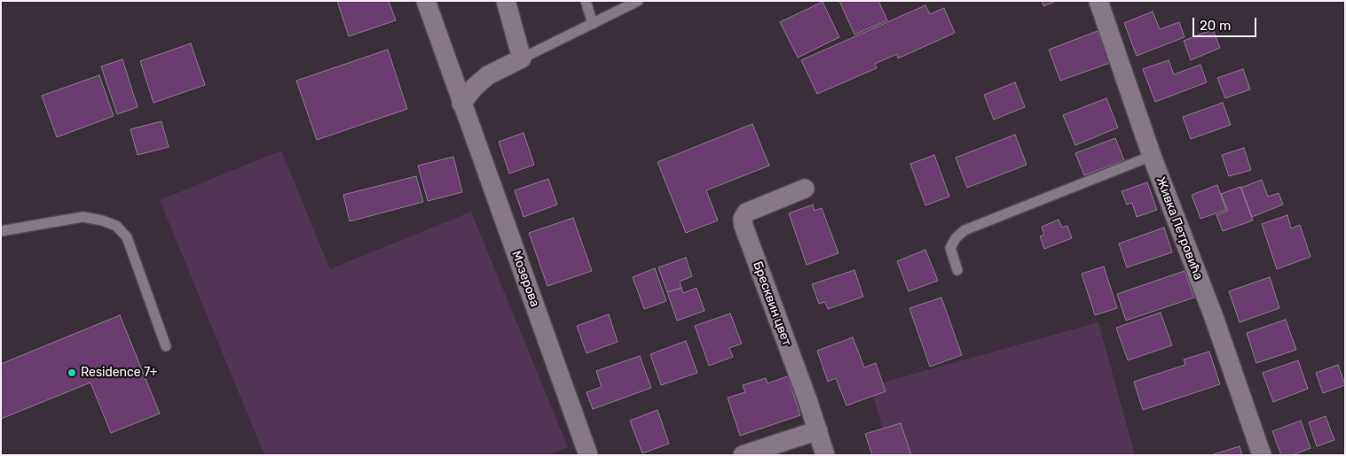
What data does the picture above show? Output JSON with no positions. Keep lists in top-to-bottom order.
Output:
{
  "streets": {
    "street": ["Живка Петровића", "Мозерова", "Бресквин цвет"]
  },
  "places": ["Residence 7+"],
  "scale_bar": "20 m"
}
